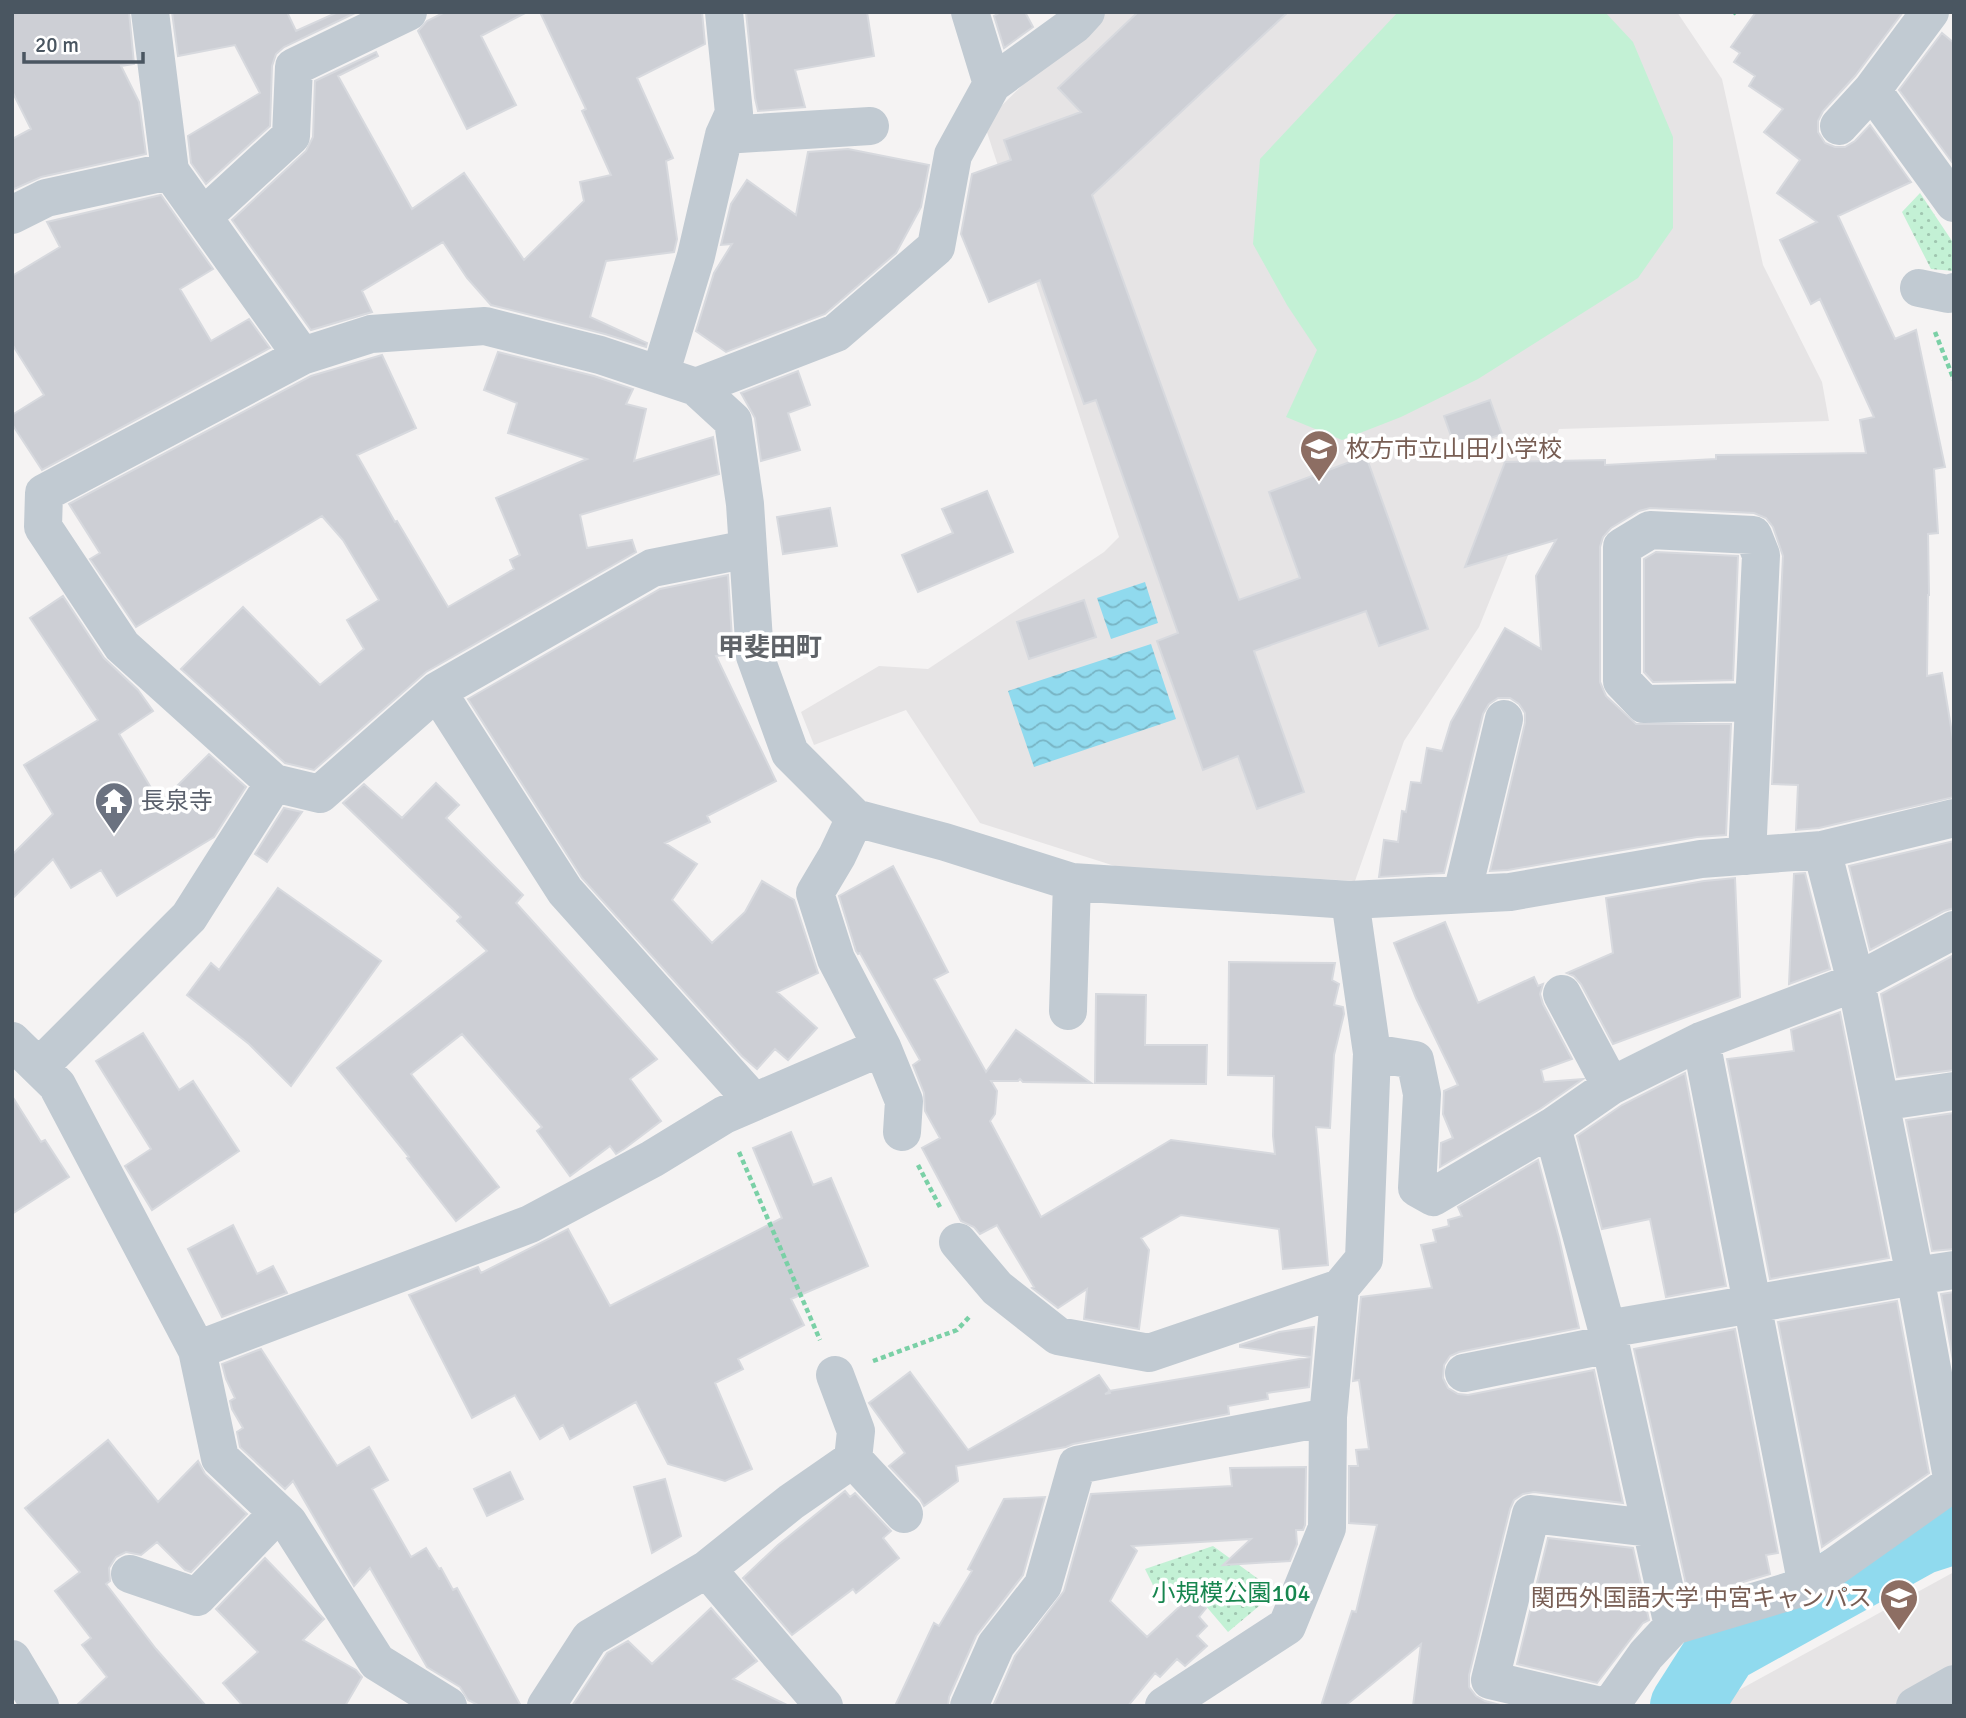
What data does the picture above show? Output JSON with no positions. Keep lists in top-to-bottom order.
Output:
{
  "districts": ["甲斐田町"],
  "parks": ["小規模公園104"],
  "places": {
    "school or university": ["枚方市立山田小学校", "関西外国語大学 中宮キャンパス"],
    "temple": ["長泉寺"]
  },
  "scale_bar": "20 m"
}
